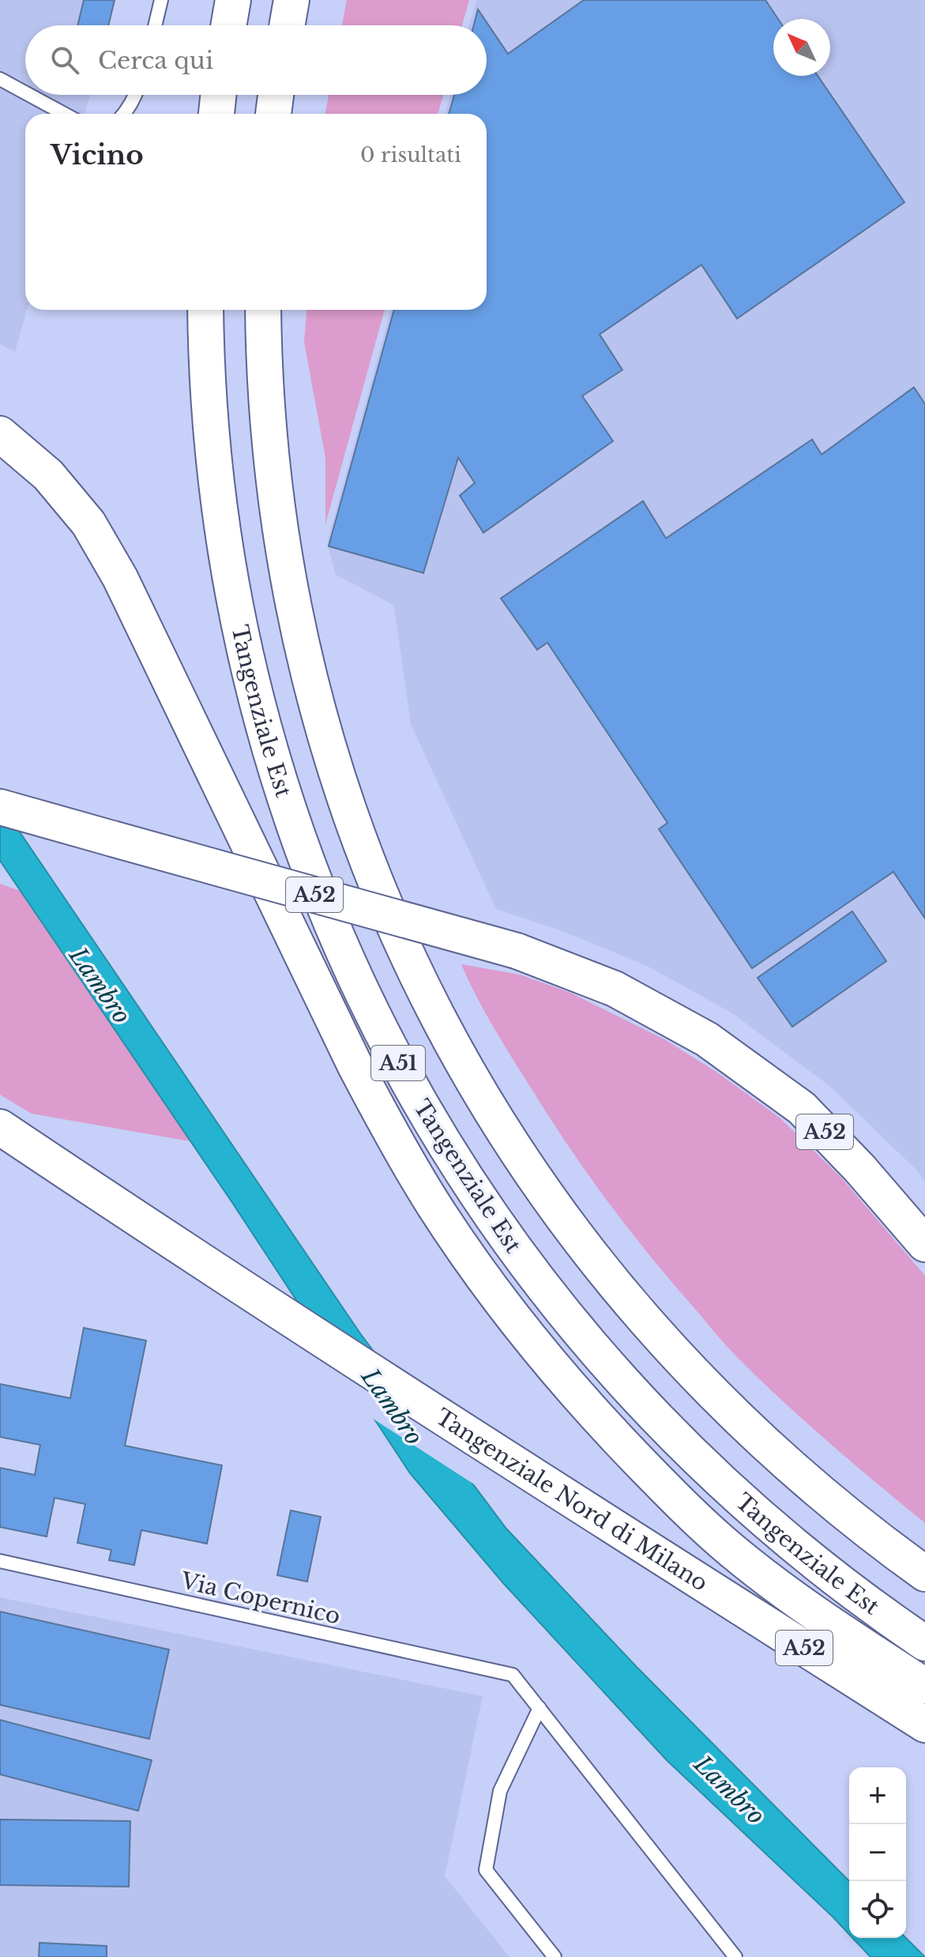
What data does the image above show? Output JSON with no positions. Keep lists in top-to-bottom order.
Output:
{
  "streets": {
    "highway": [
      "Tangenziale Est",
      "A52",
      "A51",
      "Tangenziale Nord di Milano"
    ],
    "lane": ["Via Copernico"]
  },
  "water": ["Lambro"],
  "north": "top left",
  "page": {
    "search": "Cerca qui",
    "heading": ["Vicino", "0 risultati"],
    "map_buttons": ["+", "−"]
  }
}
